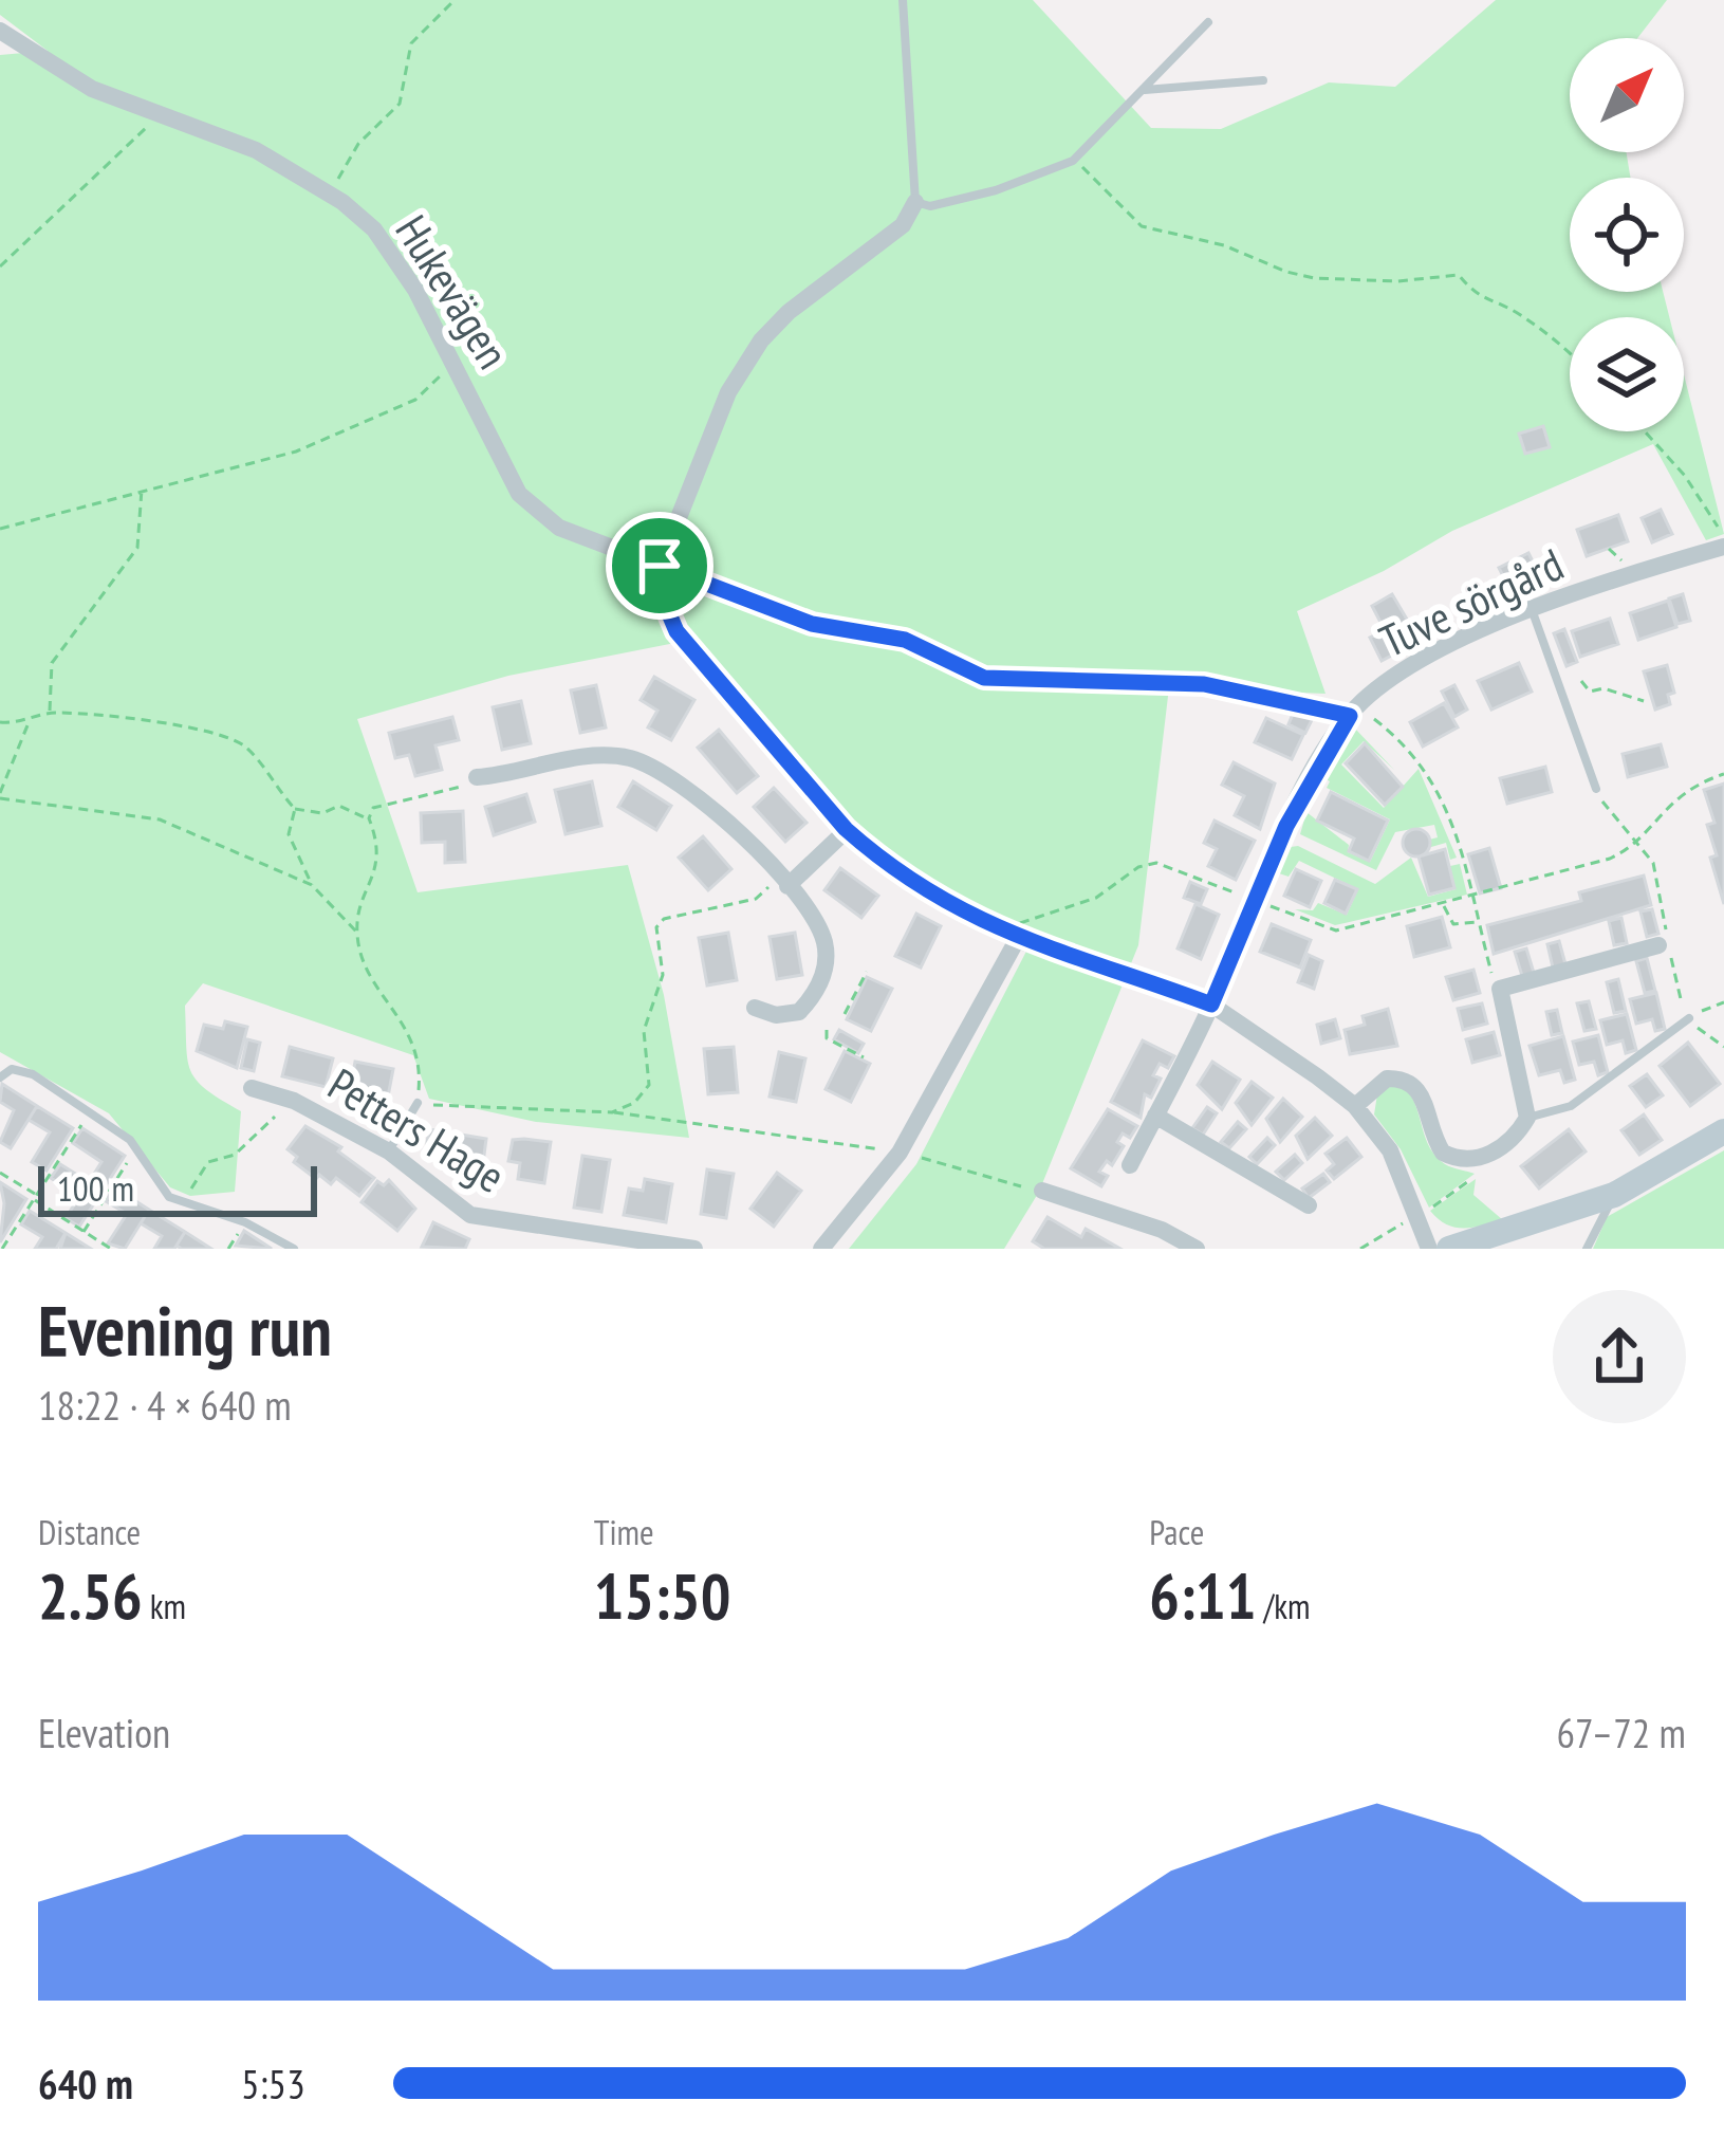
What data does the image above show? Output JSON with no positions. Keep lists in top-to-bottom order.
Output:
{
  "streets": {
    "street": ["Hukevägen", "Tuve sörgård", "Petters Hage"]
  },
  "scale_bar": "100 m",
  "north": "top right",
  "page": {
    "scale": "100 m",
    "heading": ["Evening run", "18:22 · 4 × 640 m"],
    "stats": [
      ["Distance", "2.56 km"],
      ["Time", "15:50"],
      ["Pace", "6:11 /km"]
    ],
    "chart": ["Elevation", "67–72 m"],
    "list": [
      {
        "name": "640 m",
        "note": "5:53"
      }
    ]
  }
}
